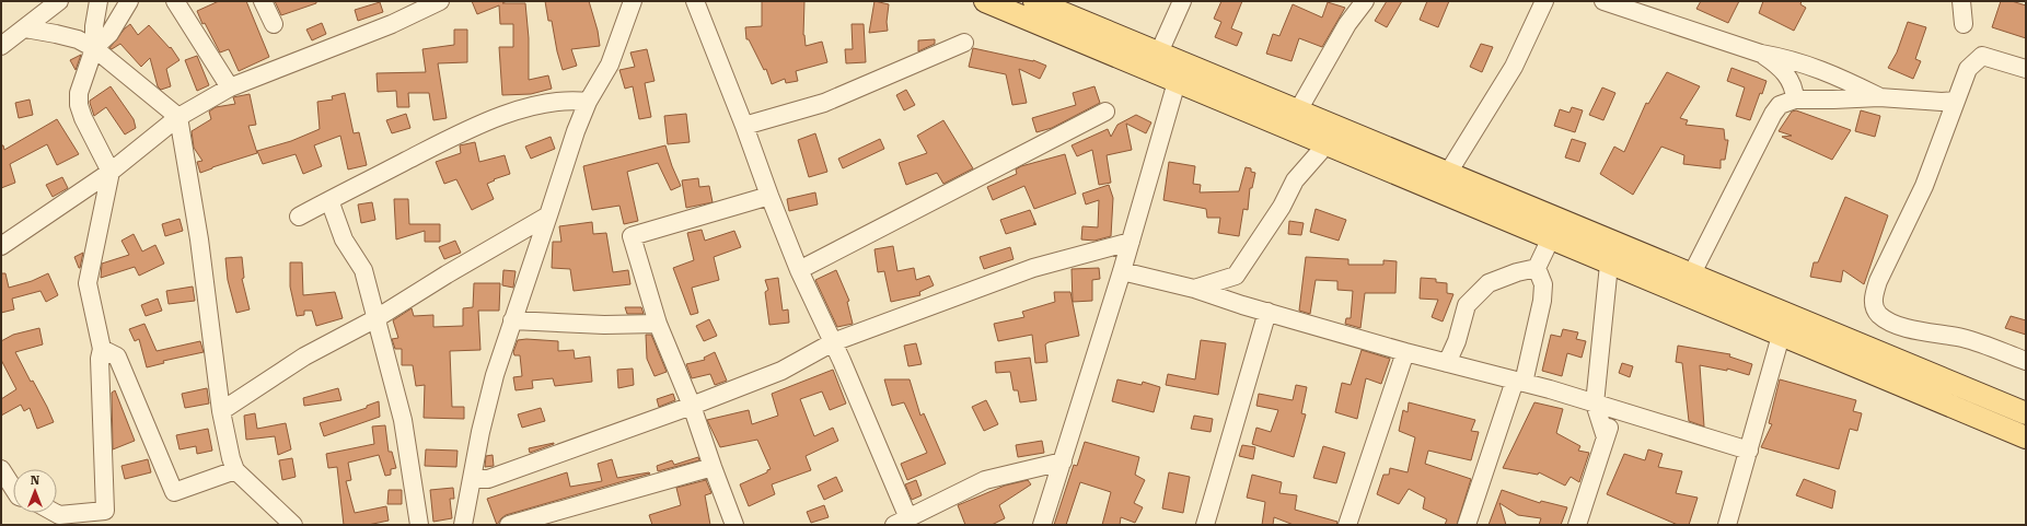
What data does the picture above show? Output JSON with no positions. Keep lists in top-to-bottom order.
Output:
{
  "north": "top"
}
